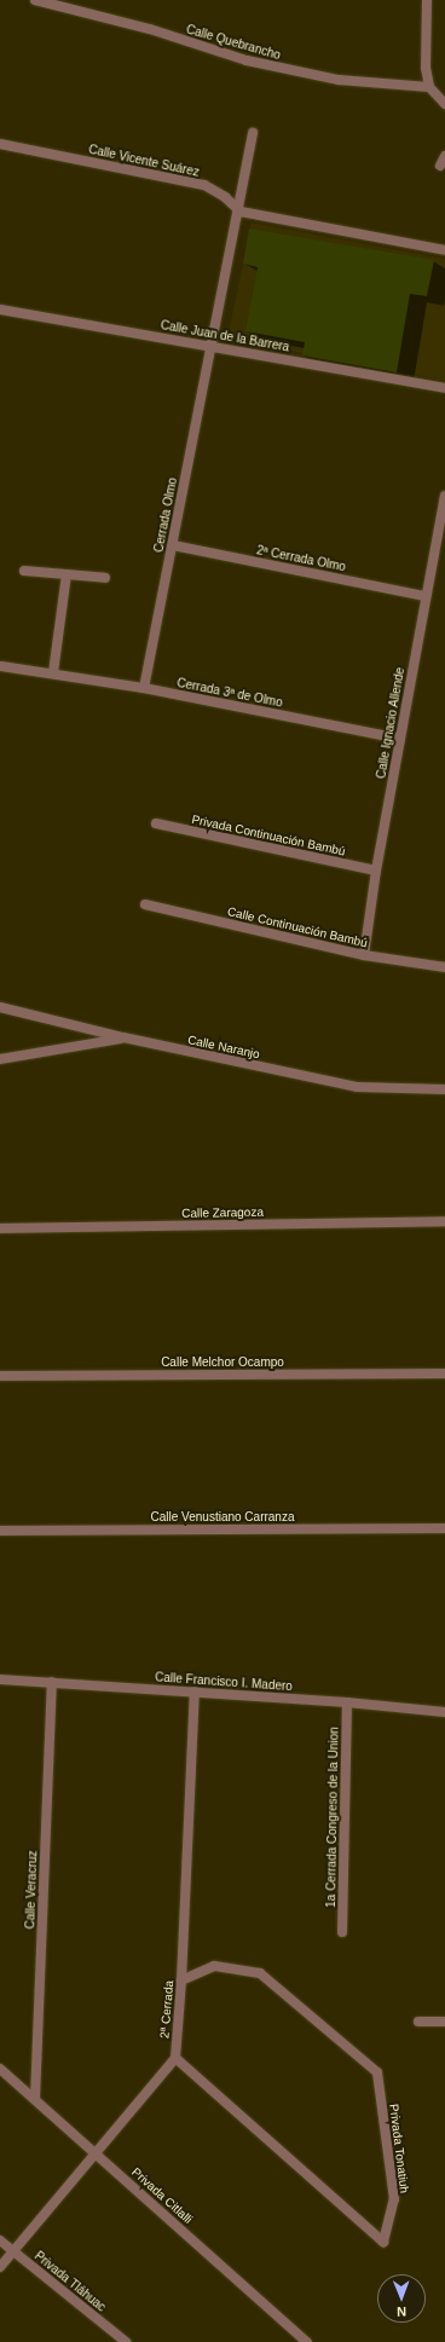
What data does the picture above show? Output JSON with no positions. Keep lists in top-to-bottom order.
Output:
{
  "streets": {
    "street": [
      "Calle Quebrancho",
      "Calle Vicente Suárez",
      "Calle Juan de la Barrera",
      "Cerrada Olmo",
      "2ª Cerrada Olmo",
      "Cerrada 3ª de Olmo",
      "Calle Ignacio Allende",
      "Privada Continuación Bambú",
      "Calle Continuación Bambú",
      "Calle Naranjo",
      "Calle Zaragoza",
      "Calle Melchor Ocampo",
      "Calle Venustiano Carranza",
      "Calle Francisco I. Madero",
      "1a Cerrada Congreso de la Union",
      "Calle Veracruz",
      "2ª Cerrada",
      "Privada Tonatiuh",
      "Privada Citlalli",
      "Privada Tláhuac"
    ]
  },
  "crossings": [
    ["Calle Vicente Suárez", "Cerrada Olmo"],
    ["Calle Juan de la Barrera", "Cerrada Olmo"],
    ["Cerrada Olmo", "2ª Cerrada Olmo"],
    ["Cerrada Olmo", "Cerrada 3ª de Olmo"],
    ["2ª Cerrada Olmo", "Calle Ignacio Allende"],
    ["Cerrada 3ª de Olmo", "Calle Ignacio Allende"],
    ["Calle Ignacio Allende", "Privada Continuación Bambú"],
    ["Calle Ignacio Allende", "Calle Continuación Bambú"],
    ["Calle Francisco I. Madero", "1a Cerrada Congreso de la Union"],
    ["Calle Francisco I. Madero", "Calle Veracruz"],
    ["Calle Francisco I. Madero", "2ª Cerrada"],
    ["Calle Veracruz", "Privada Citlalli"],
    ["2ª Cerrada", "Privada Tonatiuh"]
  ],
  "north": "bottom"
}
